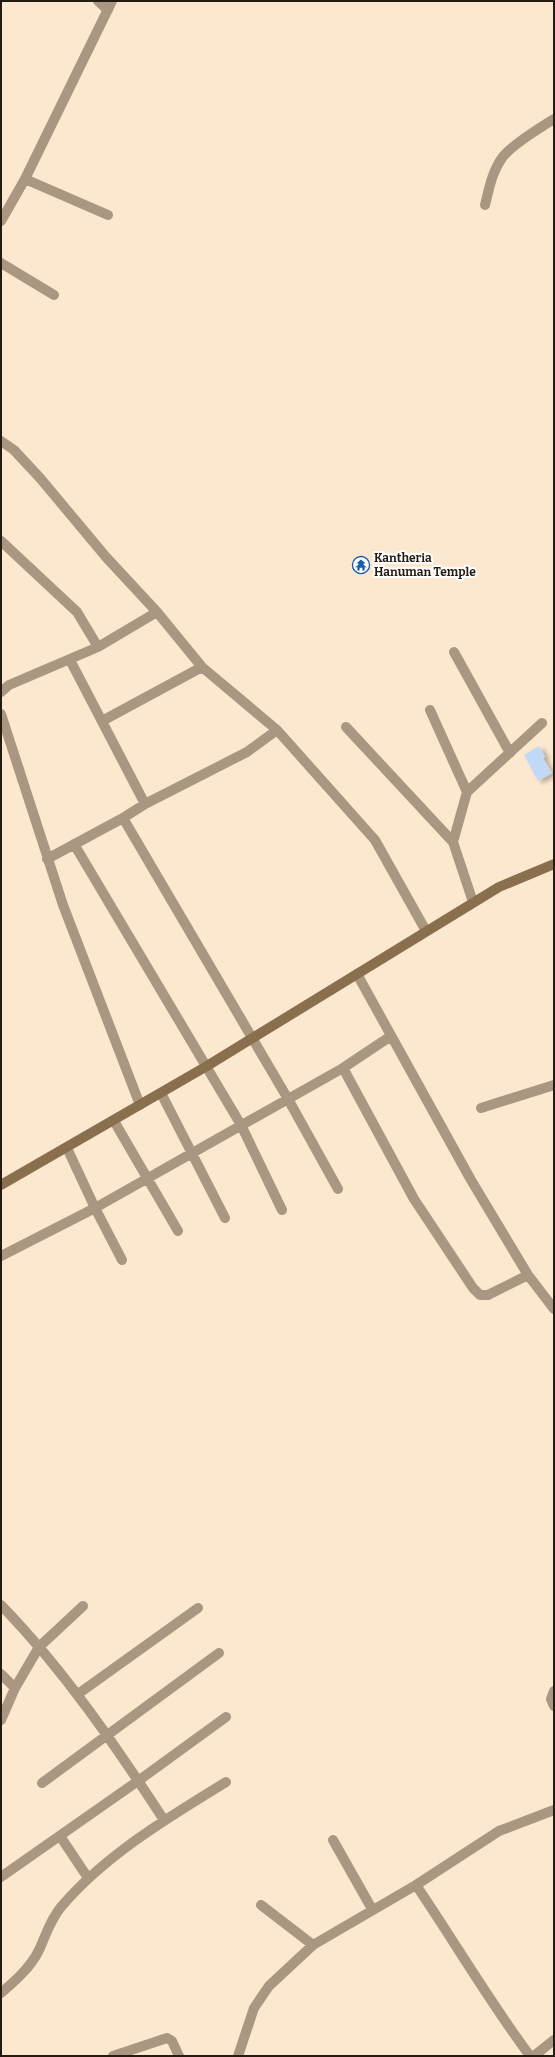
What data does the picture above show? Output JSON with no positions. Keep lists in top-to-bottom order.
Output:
{
  "places": {
    "temple": ["Kantheria Hanuman Temple"]
  }
}
